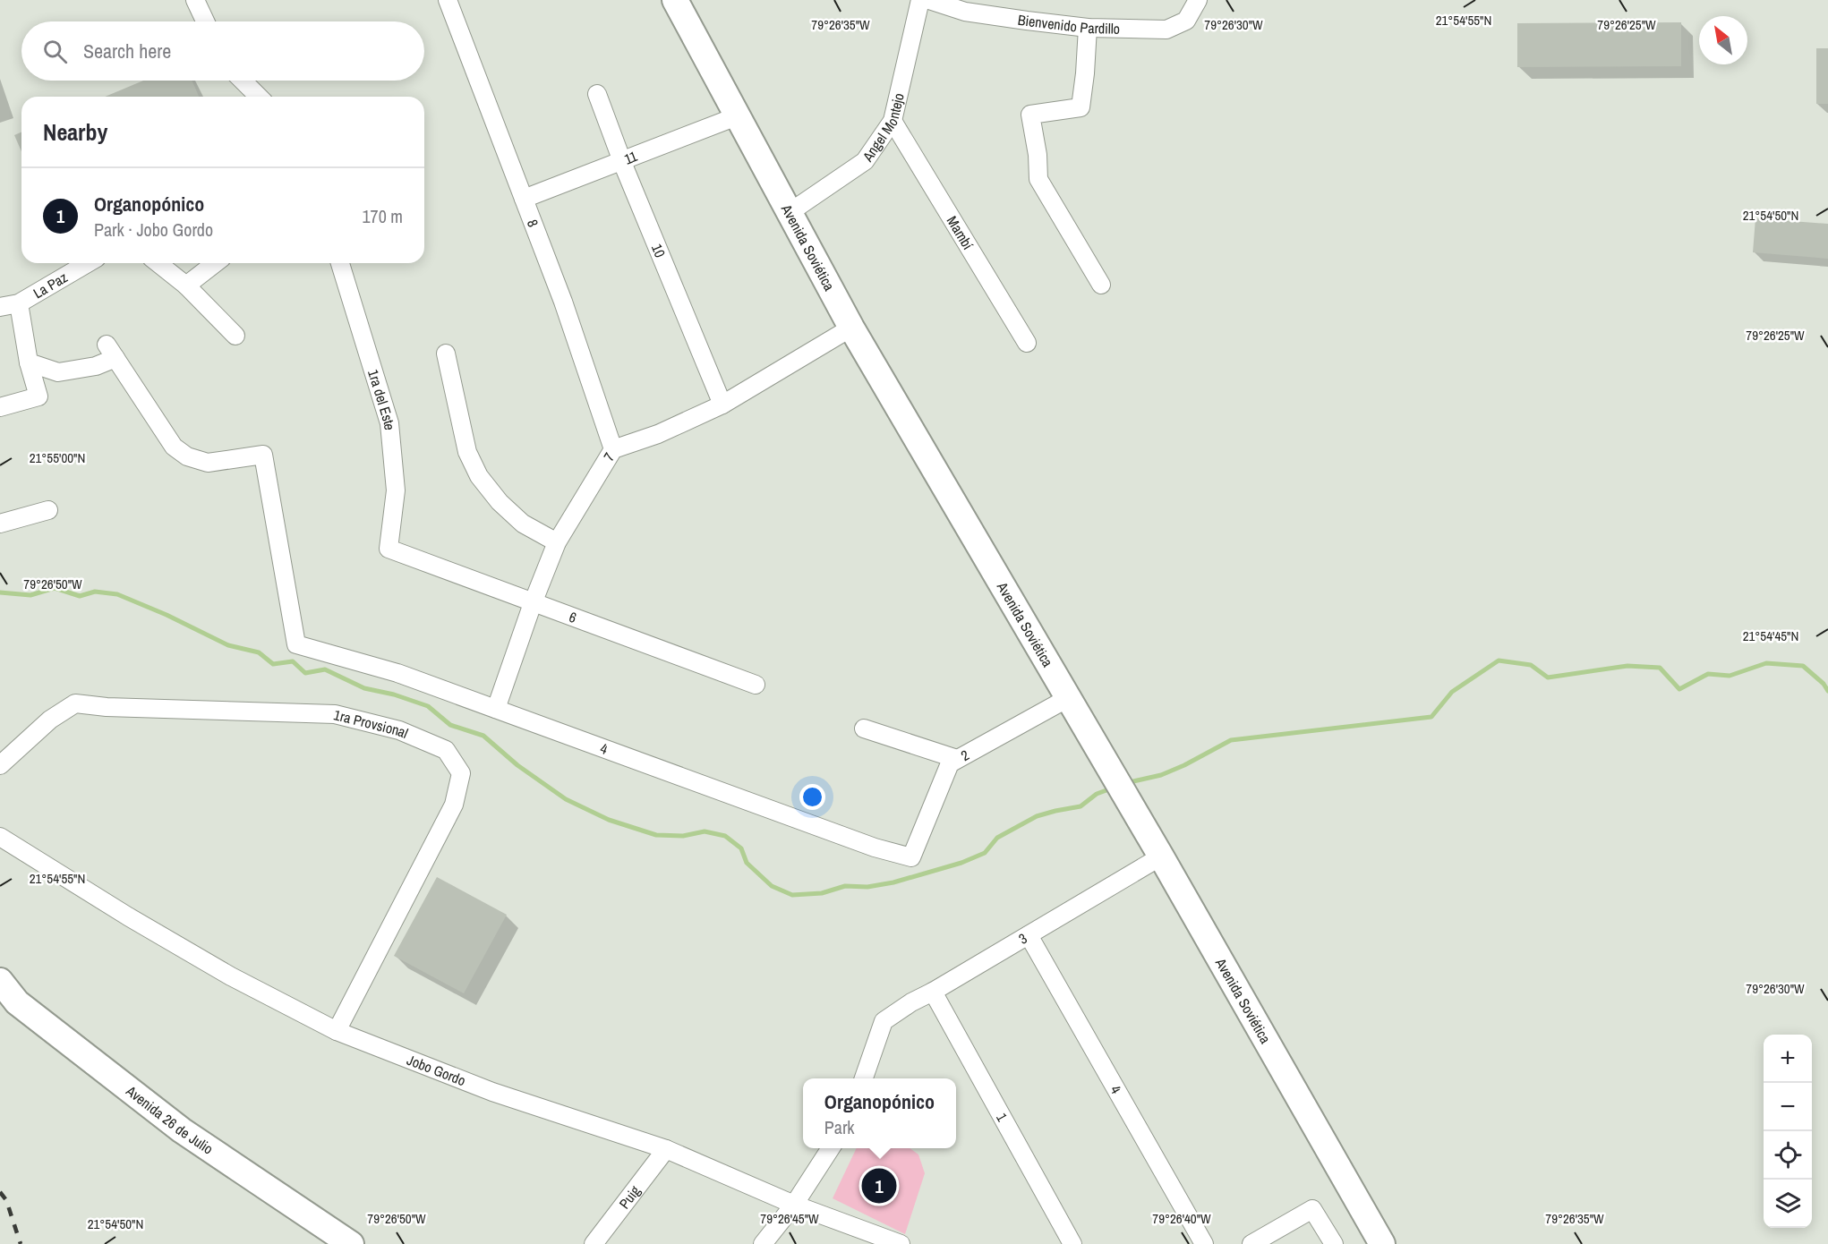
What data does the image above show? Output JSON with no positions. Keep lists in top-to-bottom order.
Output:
{
  "streets": {
    "street": [
      "Bienvenido Pardillo",
      "Angel Montejo",
      "11",
      "8",
      "Mambí",
      "Avenida Soviética",
      "10",
      "La Paz",
      "1ra del Este",
      "7",
      "6",
      "1ra Provsional",
      "4",
      "2",
      "3",
      "Jobo Gordo",
      "1",
      "Avenida 26 de Julio",
      "Puig"
    ]
  },
  "crossings": [
    ["Angel Montejo", "Mambí"],
    ["Angel Montejo", "Avenida Soviética"],
    ["11", "8"],
    ["11", "Avenida Soviética"],
    ["11", "10"],
    ["8", "7"],
    ["Avenida Soviética", "7"],
    ["Avenida Soviética", "2"],
    ["Avenida Soviética", "3"],
    ["10", "7"],
    ["1ra del Este", "6"],
    ["7", "6"],
    ["7", "4"],
    ["1ra Provsional", "Jobo Gordo"],
    ["4", "2"],
    ["4", "3"],
    ["3", "1"],
    ["Jobo Gordo", "Puig"]
  ],
  "north": "top left",
  "page": {
    "search": "Search here",
    "heading": "Nearby",
    "list": [
      {
        "mark": "1",
        "name": "Organopónico",
        "note": "Park · Jobo Gordo",
        "value": "170 m"
      }
    ],
    "map_buttons": ["+", "−"],
    "popup": ["Organopónico", "Park"],
    "pins": "1"
  },
  "coordinates": [
    "21°54'55\"N",
    "79°26'35\"W",
    "79°26'30\"W",
    "79°26'25\"W",
    "21°54'50\"N",
    "21°55'00\"N",
    "79°26'50\"W",
    "21°54'45\"N",
    "79°26'45\"W",
    "79°26'40\"W"
  ]
}
